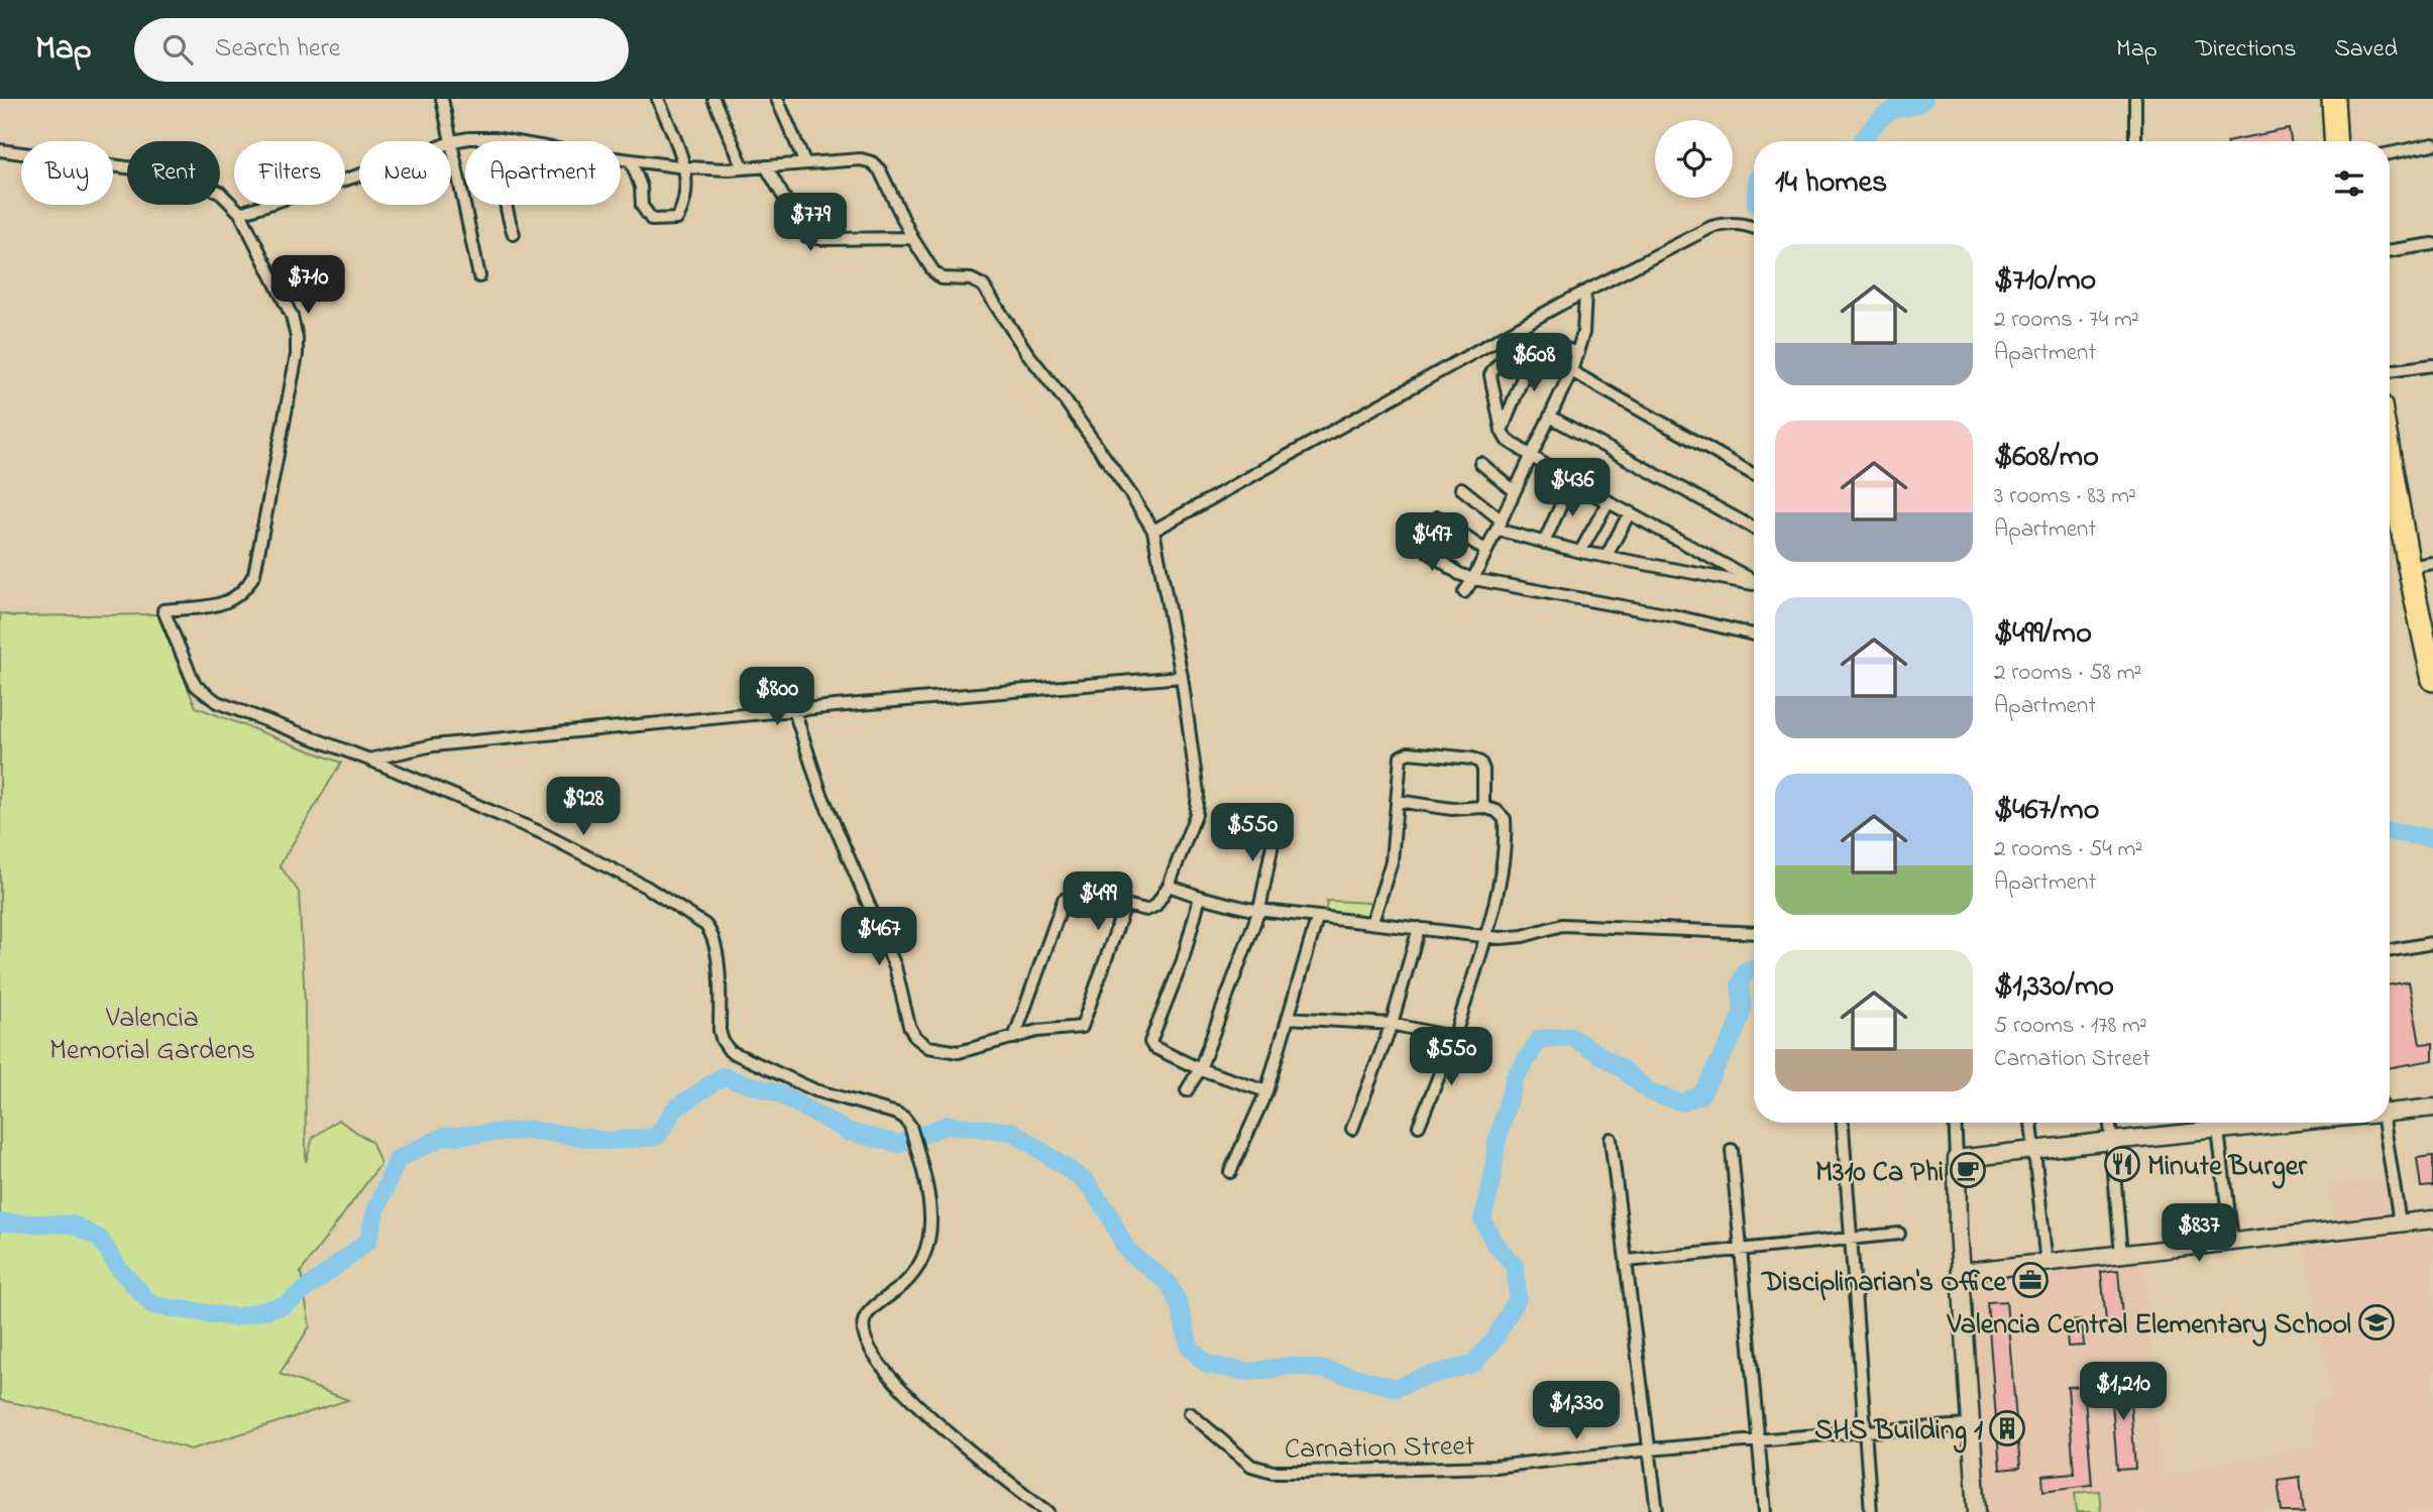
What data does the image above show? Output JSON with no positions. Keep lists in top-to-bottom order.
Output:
{
  "streets": {
    "street": ["Carnation Street"]
  },
  "parks": ["Valencia Memorial Gardens"],
  "places": {
    "restaurant": ["Minute Burger"],
    "cafe": ["M310 Ca Phi"],
    "office": ["Disciplinarian's Office"],
    "school or university": ["Valencia Central Elementary School"],
    "building": ["SHS Building 1"]
  },
  "page": {
    "header": "Map",
    "search": "Search here",
    "nav": ["Map", "Directions", "Saved"],
    "chip": [
      "Buy",
      "Rent",
      "Filters",
      "New",
      "Apartment"
    ],
    "heading": "14 homes",
    "price": [
      "$779",
      "$710",
      "$608",
      "$436",
      "$497",
      "$800",
      "$928",
      "$550",
      "$499",
      "$467",
      "$550",
      "$837",
      "$1,210",
      "$1,330"
    ],
    "list": [
      {
        "name": "$710/mo",
        "note": "2 rooms · 74 m² · Apartment"
      },
      {
        "name": "$608/mo",
        "note": "3 rooms · 83 m² · Apartment"
      },
      {
        "name": "$499/mo",
        "note": "2 rooms · 58 m² · Apartment"
      },
      {
        "name": "$467/mo",
        "note": "2 rooms · 54 m² · Apartment"
      },
      {
        "name": "$1,330/mo",
        "note": "5 rooms · 178 m² · Carnation Street"
      }
    ]
  }
}
